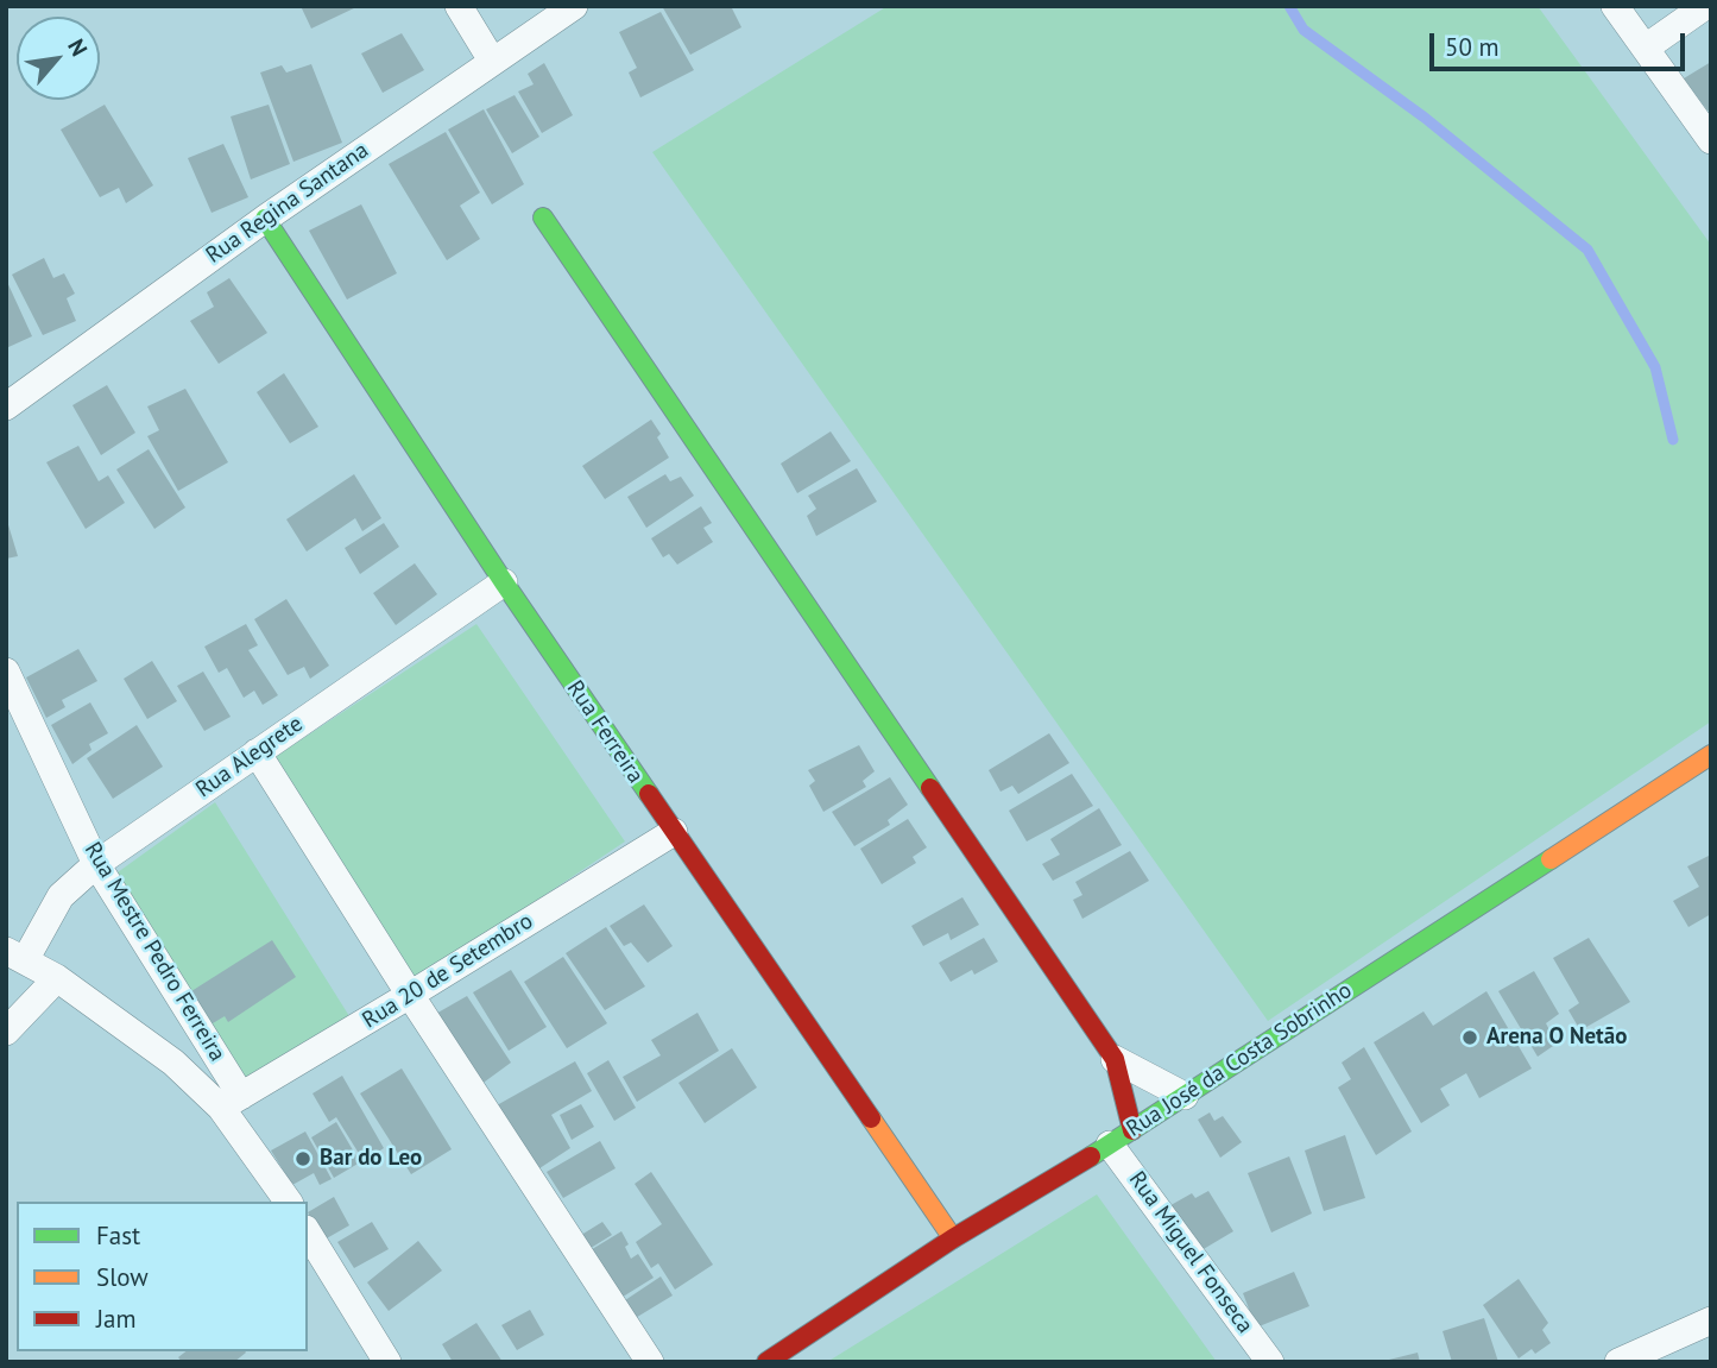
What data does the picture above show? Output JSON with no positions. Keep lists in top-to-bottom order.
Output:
{
  "streets": {
    "street": [
      "Rua Regina Santana",
      "Rua Ferreira",
      "Rua Alegrete",
      "Rua Mestre Pedro Ferreira",
      "Rua 20 de Setembro",
      "Rua José da Costa Sobrinho",
      "Rua Miguel Fonseca"
    ]
  },
  "crossings": [
    ["Rua Regina Santana", "Rua Ferreira"],
    ["Rua Ferreira", "Rua Alegrete"],
    ["Rua Ferreira", "Rua 20 de Setembro"],
    ["Rua Ferreira", "Rua José da Costa Sobrinho"],
    ["Rua Alegrete", "Rua Mestre Pedro Ferreira"],
    ["Rua Mestre Pedro Ferreira", "Rua 20 de Setembro"],
    ["Rua José da Costa Sobrinho", "Rua Miguel Fonseca"]
  ],
  "places": ["Arena O Netão", "Bar do Leo"],
  "legend": ["Fast", "Slow", "Jam"],
  "scale_bar": "50 m",
  "north": "top right"
}
